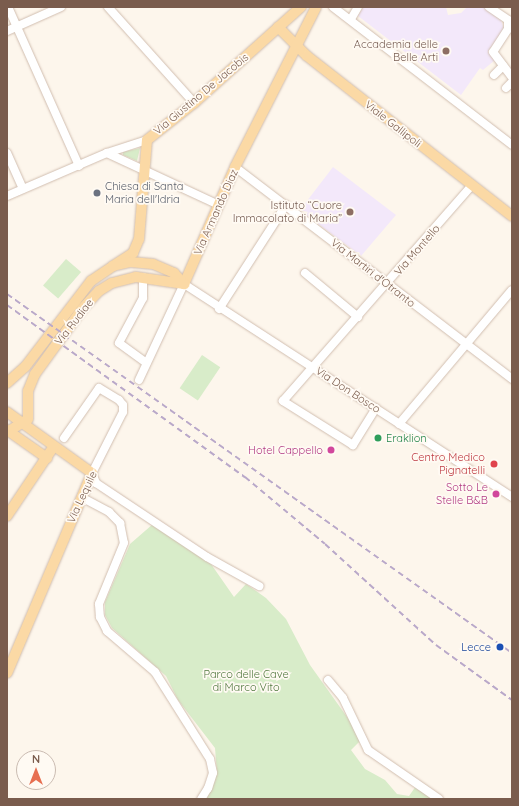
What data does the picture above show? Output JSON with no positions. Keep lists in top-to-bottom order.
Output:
{
  "streets": {
    "main road": [
      "Via Giustino De Jacobis",
      "Viale Gallipoli",
      "Via Armando Diaz",
      "Via Rudiae",
      "Via Lequile"
    ],
    "street": ["Via Montello", "Via Martiri d'Otranto", "Via Don Bosco"]
  },
  "crossings": [
    ["Via Giustino De Jacobis", "Viale Gallipoli"],
    ["Viale Gallipoli", "Via Armando Diaz"],
    ["Viale Gallipoli", "Via Montello"],
    ["Via Armando Diaz", "Via Martiri d'Otranto"],
    ["Via Armando Diaz", "Via Rudiae"],
    ["Via Armando Diaz", "Via Don Bosco"],
    ["Via Montello", "Via Martiri d'Otranto"],
    ["Via Montello", "Via Don Bosco"],
    ["Via Rudiae", "Via Don Bosco"]
  ],
  "parks": ["Parco delle Cave di Marco Vito"],
  "places": [
    "Accademia delle Belle Arti",
    "Chiesa di Santa Maria dell'Idria",
    "Istituto “Cuore Immacolato di Maria”",
    "Eraklion",
    "Hotel Cappello",
    "Centro Medico Pignatelli",
    "Sotto Le Stelle B&B",
    "Lecce"
  ],
  "north": "top"
}
